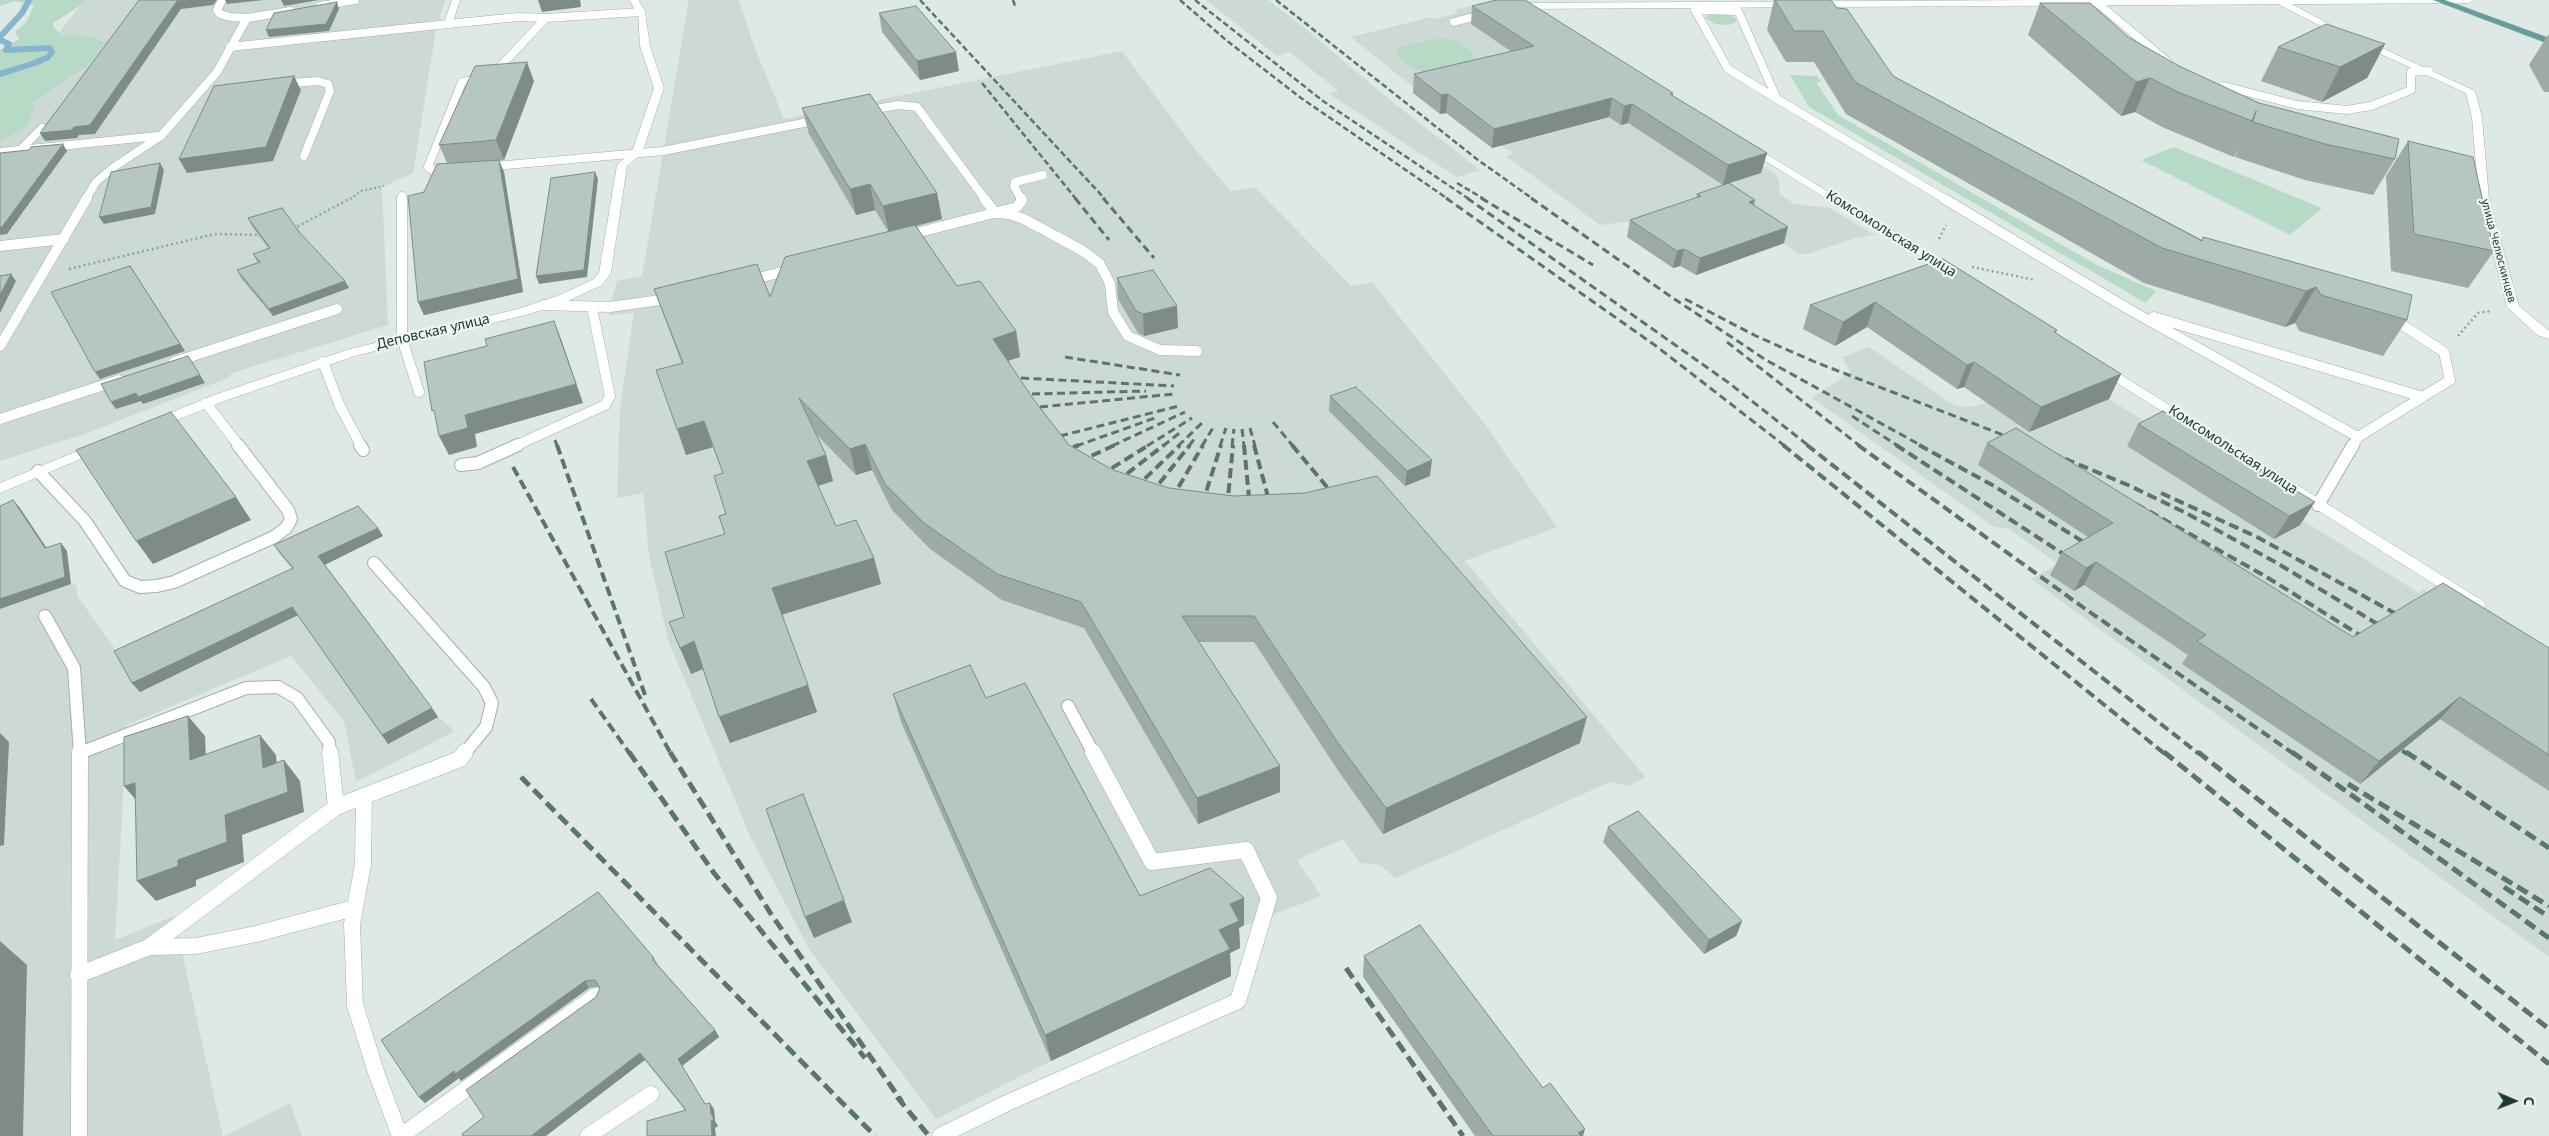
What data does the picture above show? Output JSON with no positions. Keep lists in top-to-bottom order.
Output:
{
  "streets": {
    "street": ["Комсомольская улица", "улица Челюскинцев", "Деповская улица"]
  },
  "north": "right"
}
